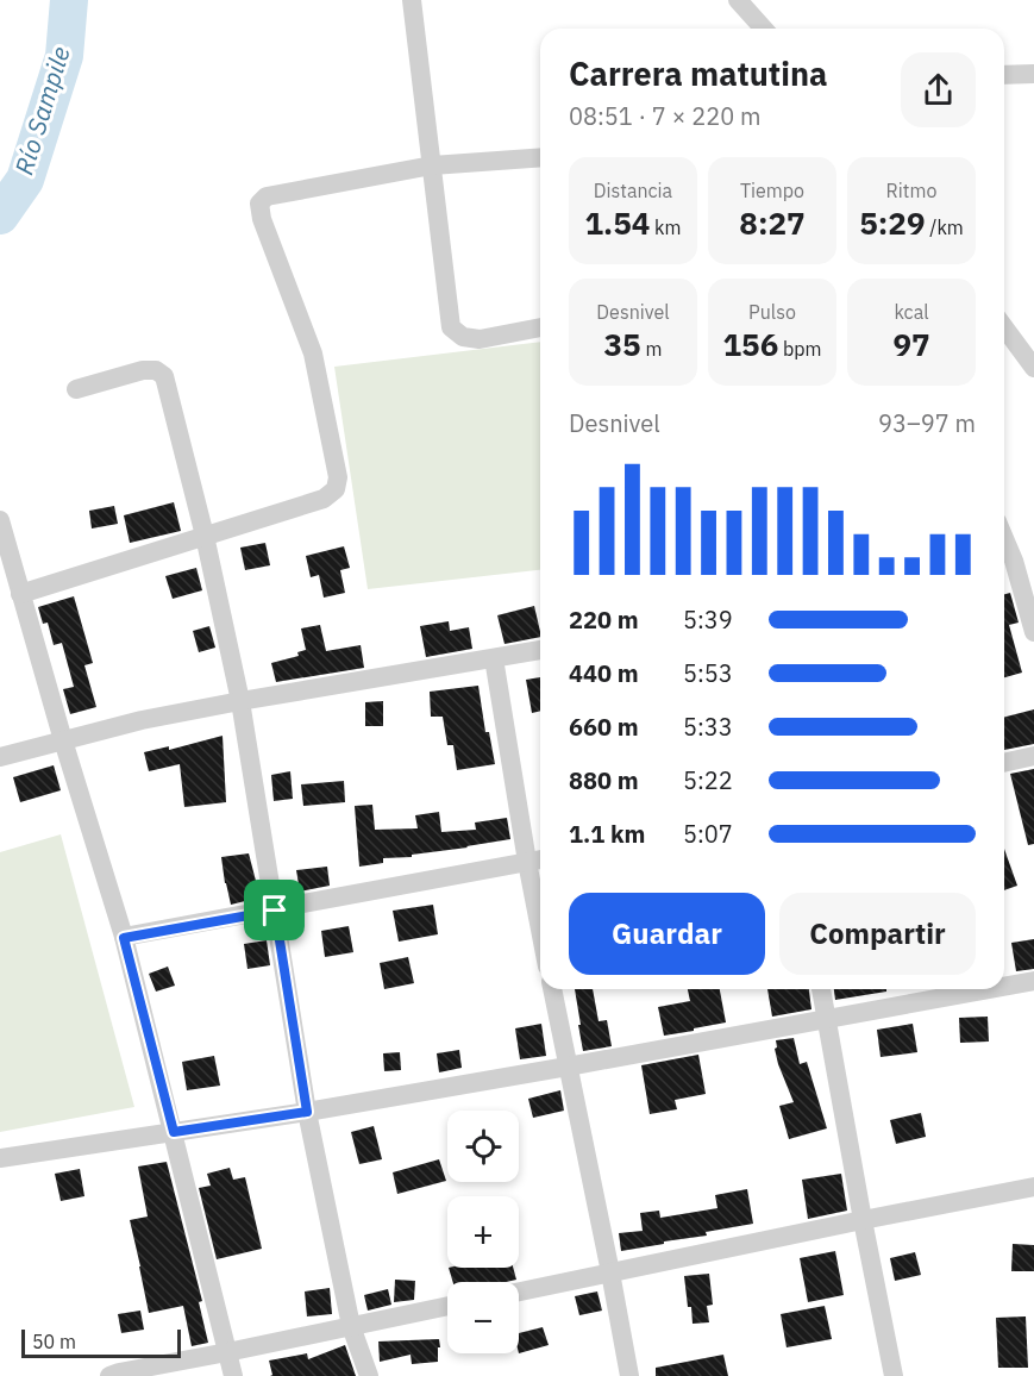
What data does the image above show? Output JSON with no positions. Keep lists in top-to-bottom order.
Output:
{
  "water": ["Río Sampile"],
  "scale_bar": "50 m",
  "page": {
    "heading": ["Carrera matutina", "08:51 · 7 × 220 m"],
    "stats": [
      ["Distancia", "1.54 km"],
      ["Tiempo", "8:27"],
      ["Ritmo", "5:29 /km"],
      ["Desnivel", "35 m"],
      ["Pulso", "156 bpm"],
      ["kcal", "97"]
    ],
    "chart": ["Desnivel", "93–97 m"],
    "list": [
      {
        "name": "220 m",
        "note": "5:39"
      },
      {
        "name": "440 m",
        "note": "5:53"
      },
      {
        "name": "660 m",
        "note": "5:33"
      },
      {
        "name": "880 m",
        "note": "5:22"
      },
      {
        "name": "1.1 km",
        "note": "5:07"
      }
    ],
    "buttons": ["Guardar", "Compartir"],
    "map_buttons": ["+", "−"],
    "scale": "50 m"
  }
}
